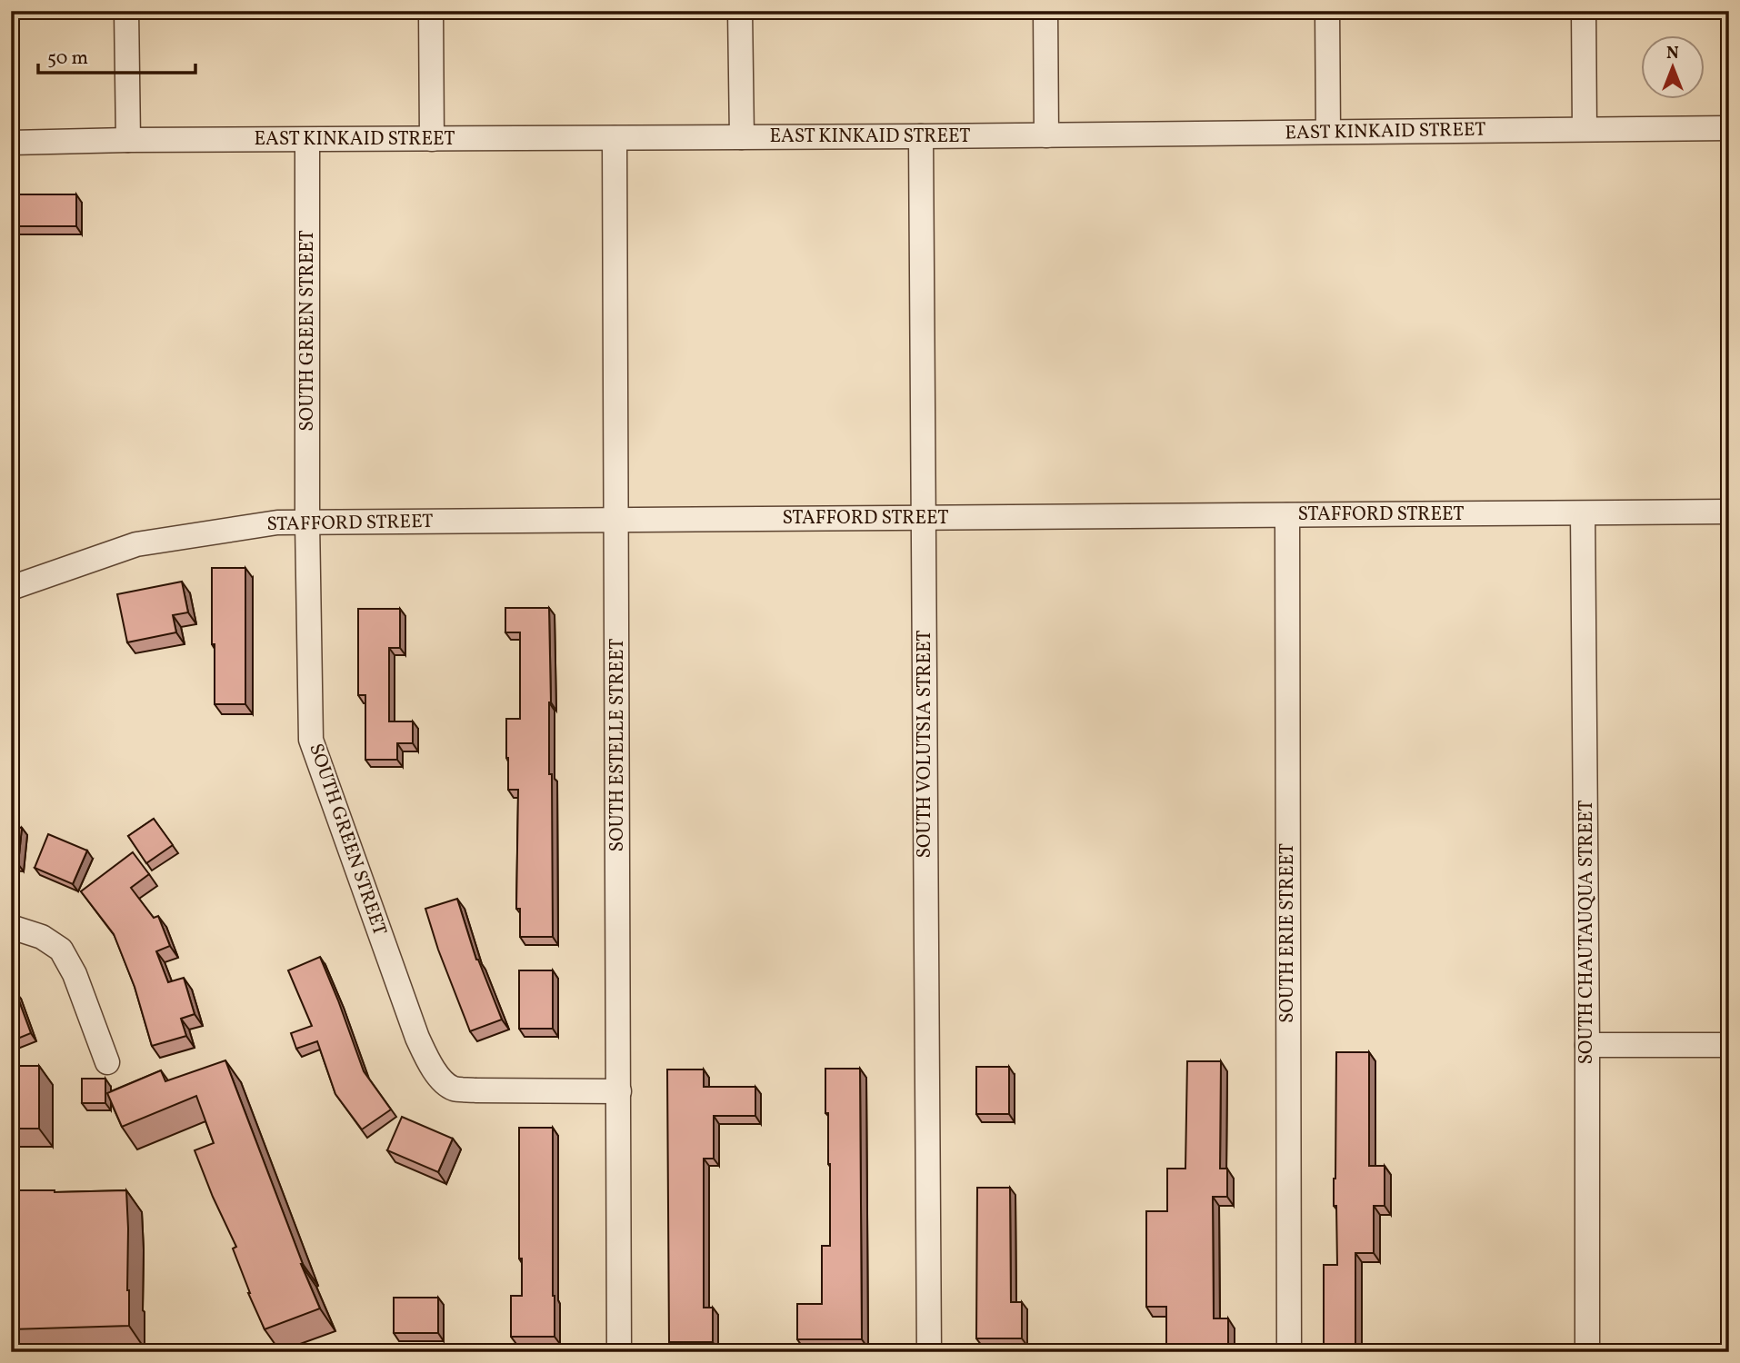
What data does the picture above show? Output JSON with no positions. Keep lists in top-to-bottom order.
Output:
{
  "streets": {
    "street": [
      "EAST KINKAID STREET",
      "SOUTH GREEN STREET",
      "STAFFORD STREET",
      "SOUTH VOLUTSIA STREET",
      "SOUTH ESTELLE STREET",
      "SOUTH CHAUTAUQUA STREET",
      "SOUTH ERIE STREET"
    ]
  },
  "crossings": [
    ["EAST KINKAID STREET", "SOUTH GREEN STREET"],
    ["EAST KINKAID STREET", "SOUTH VOLUTSIA STREET"],
    ["EAST KINKAID STREET", "SOUTH ESTELLE STREET"],
    ["SOUTH GREEN STREET", "STAFFORD STREET"],
    ["SOUTH GREEN STREET", "SOUTH ESTELLE STREET"],
    ["STAFFORD STREET", "SOUTH VOLUTSIA STREET"],
    ["STAFFORD STREET", "SOUTH ESTELLE STREET"],
    ["STAFFORD STREET", "SOUTH CHAUTAUQUA STREET"],
    ["STAFFORD STREET", "SOUTH ERIE STREET"]
  ],
  "scale_bar": "50 m",
  "north": "top"
}
